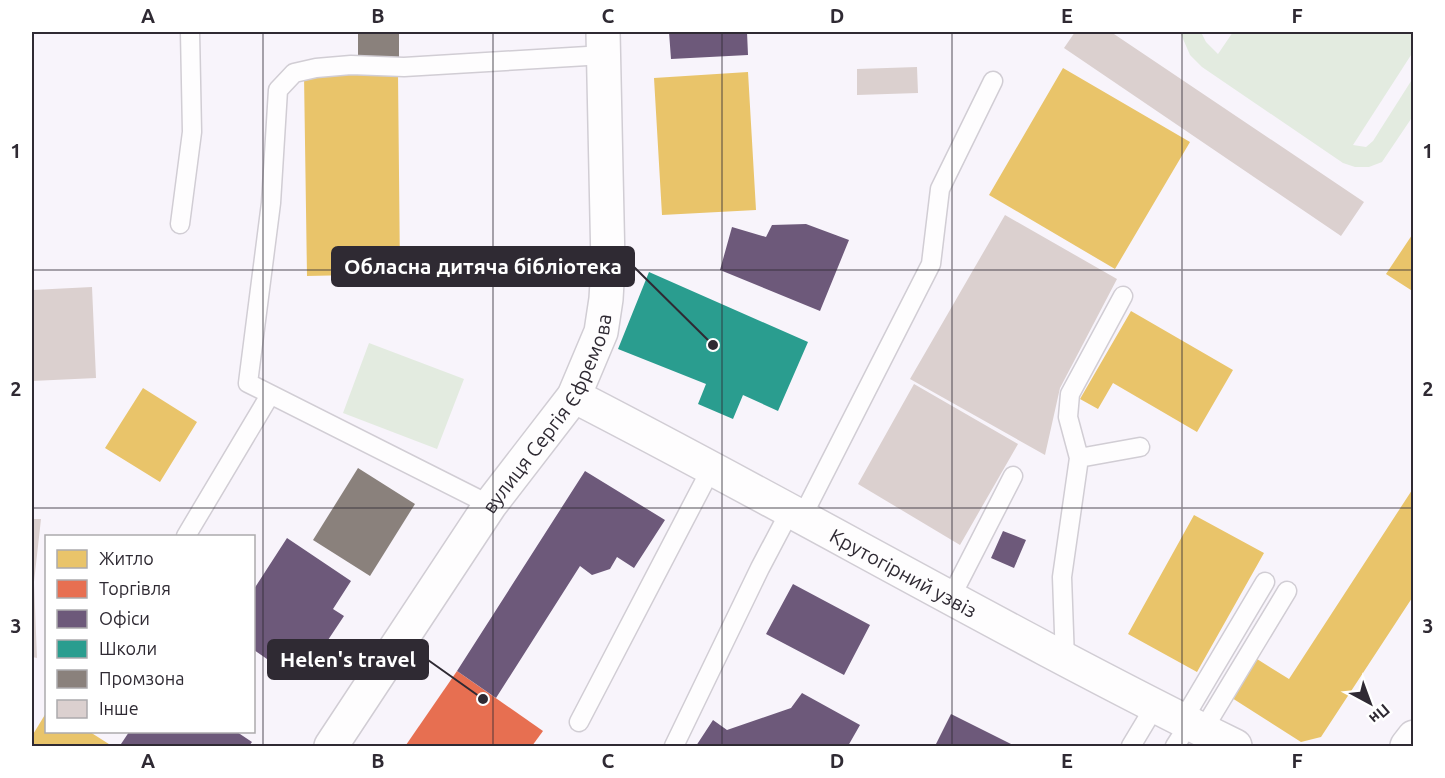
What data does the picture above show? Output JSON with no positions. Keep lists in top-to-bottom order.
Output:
{
  "streets": {
    "street": ["вулиця Сергія Єфремова", "Крутогірний узвіз"]
  },
  "crossings": [
    ["вулиця Сергія Єфремова", "Крутогірний узвіз"]
  ],
  "places": ["Обласна дитяча бібліотека", "Helen's travel"],
  "legend": [
    "Житло",
    "Торгівля",
    "Офіси",
    "Школи",
    "Промзона",
    "Інше"
  ],
  "north": "bottom right",
  "grid": {
    "columns": [
      "A",
      "B",
      "C",
      "D",
      "E",
      "F"
    ],
    "rows": ["1", "2", "3"]
  }
}
